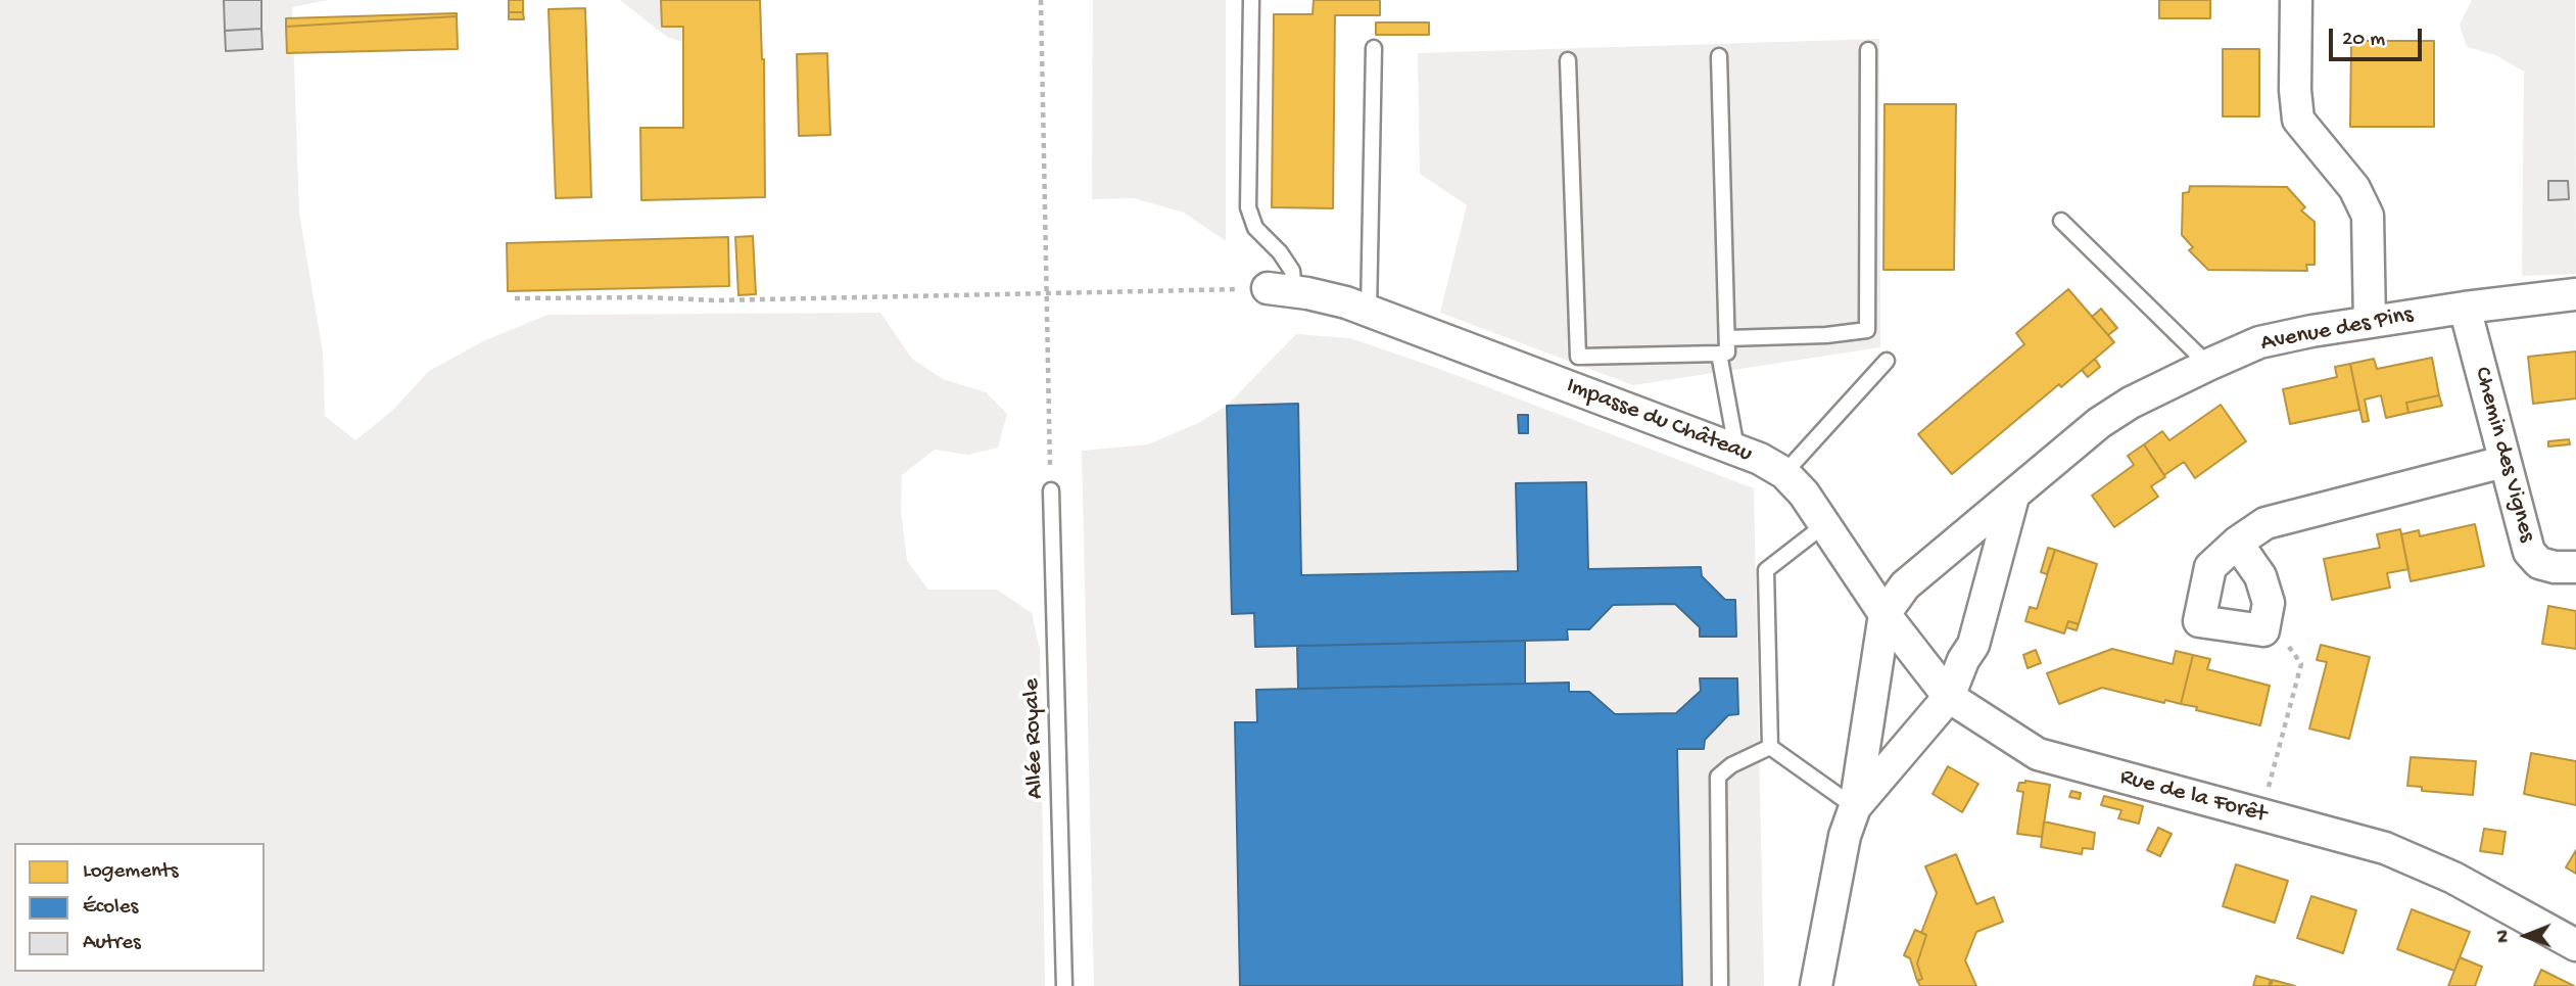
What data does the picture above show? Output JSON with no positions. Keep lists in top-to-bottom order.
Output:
{
  "streets": {
    "street": [
      "Avenue des Pins",
      "Impasse du Château",
      "Chemin des Vignes",
      "Rue de la Forêt"
    ],
    "lane": ["Allée Royale"]
  },
  "crossings": [
    ["Avenue des Pins", "Impasse du Château"],
    ["Avenue des Pins", "Chemin des Vignes"],
    ["Impasse du Château", "Rue de la Forêt"]
  ],
  "legend": ["Logements", "Écoles", "Autres"],
  "scale_bar": "20 m",
  "north": "left"
}
